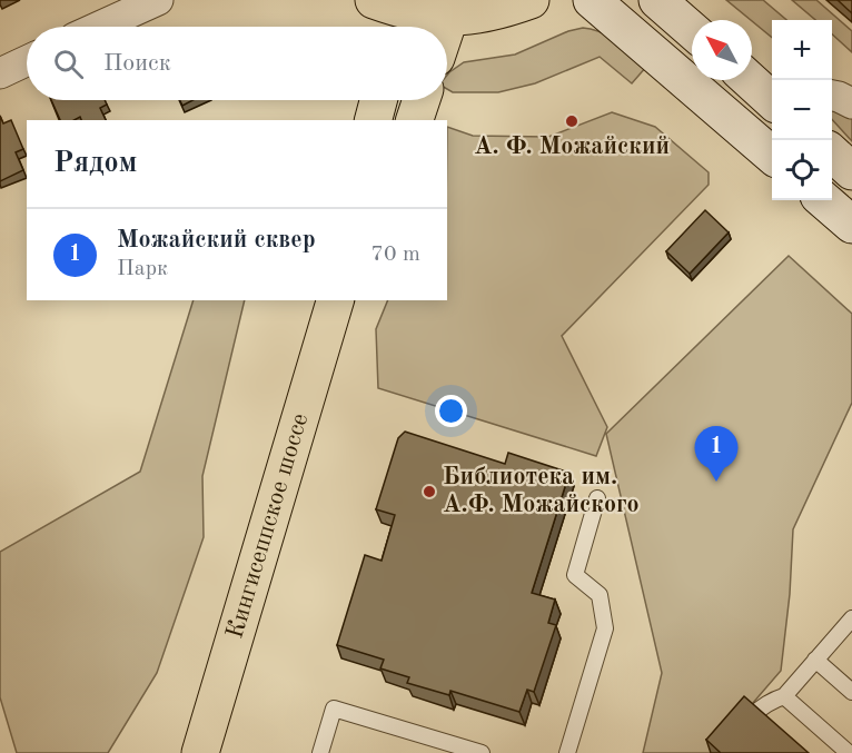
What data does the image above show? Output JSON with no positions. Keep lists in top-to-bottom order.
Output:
{
  "streets": {
    "main road": ["Кингисеппское шоссе"]
  },
  "places": ["А. Ф. Можайский", "Библиотека им. А.Ф. Можайского"],
  "north": "top left",
  "page": {
    "map_buttons": ["+", "−"],
    "search": "Поиск",
    "heading": "Рядом",
    "list": [
      {
        "mark": "1",
        "name": "Можайский сквер",
        "note": "Парк",
        "value": "70 m"
      }
    ],
    "pins": "1"
  }
}
